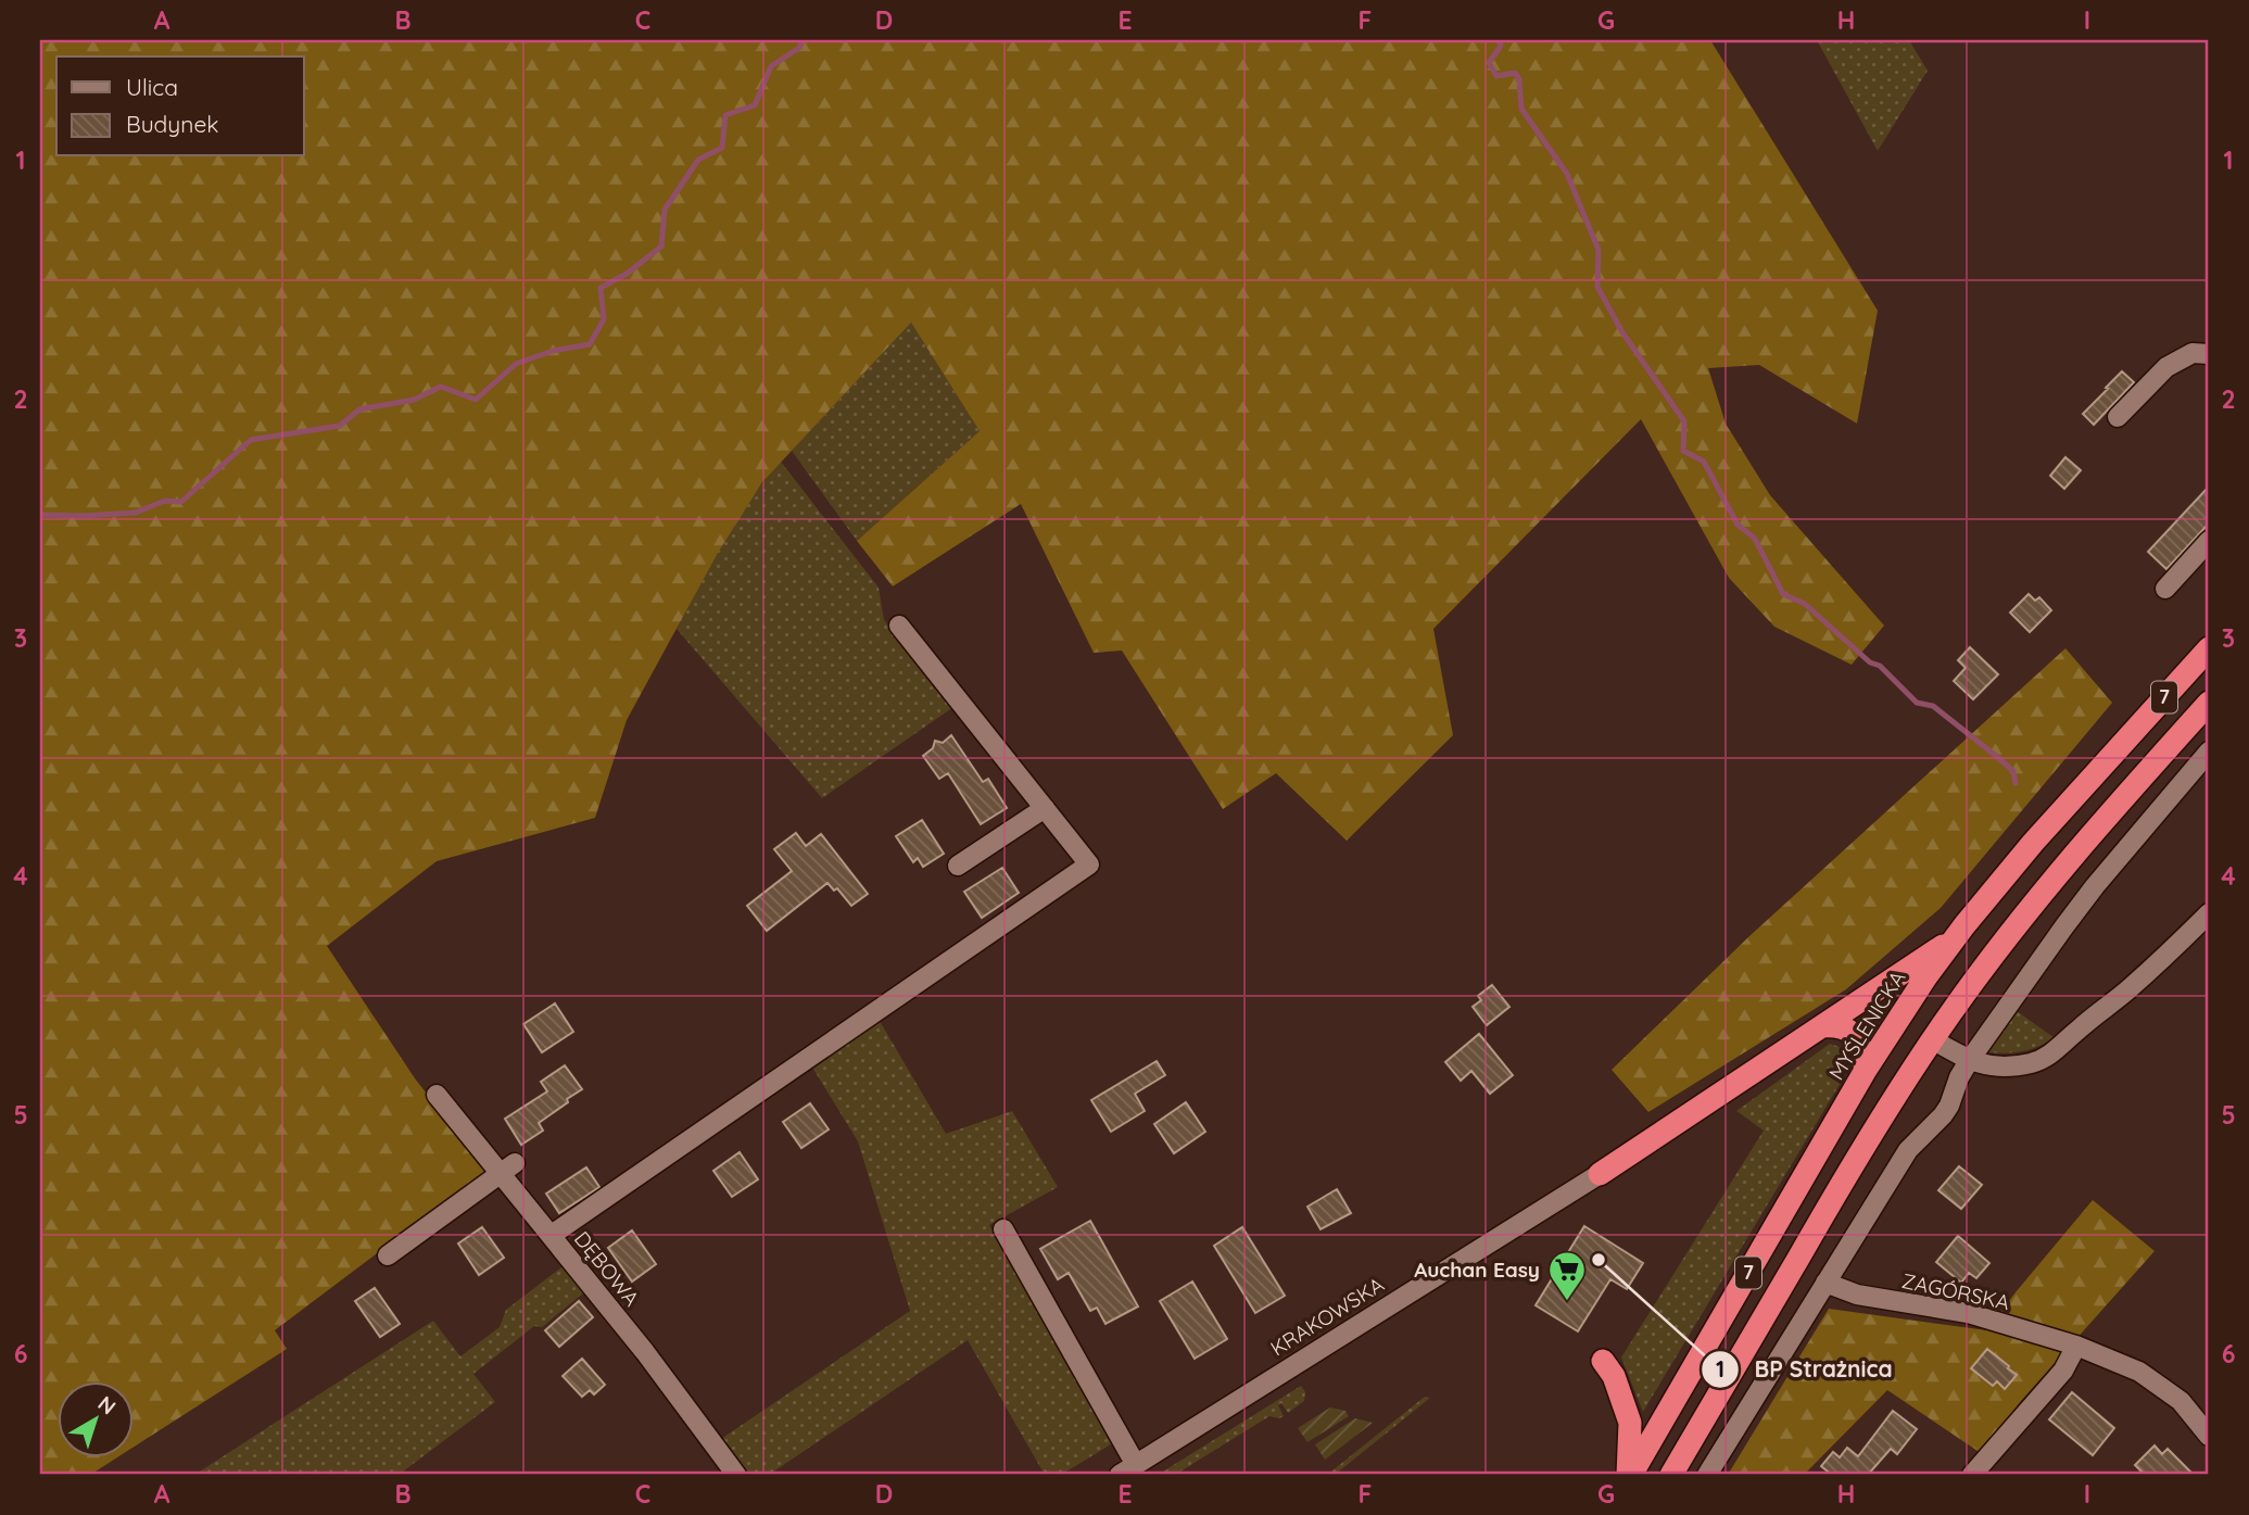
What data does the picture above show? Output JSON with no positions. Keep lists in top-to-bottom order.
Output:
{
  "streets": {
    "highway": ["7", "MYŚLENICKA"],
    "street": ["DĘBOWA", "ZAGÓRSKA", "KRAKOWSKA"]
  },
  "places": {
    "other": ["BP Strażnica"],
    "supermarket": ["Auchan Easy"]
  },
  "legend": ["Ulica", "Budynek"],
  "north": "top right",
  "grid": {
    "columns": [
      "A",
      "B",
      "C",
      "D",
      "E",
      "F",
      "G",
      "H",
      "I"
    ],
    "rows": [
      "1",
      "2",
      "3",
      "4",
      "5",
      "6"
    ]
  }
}
